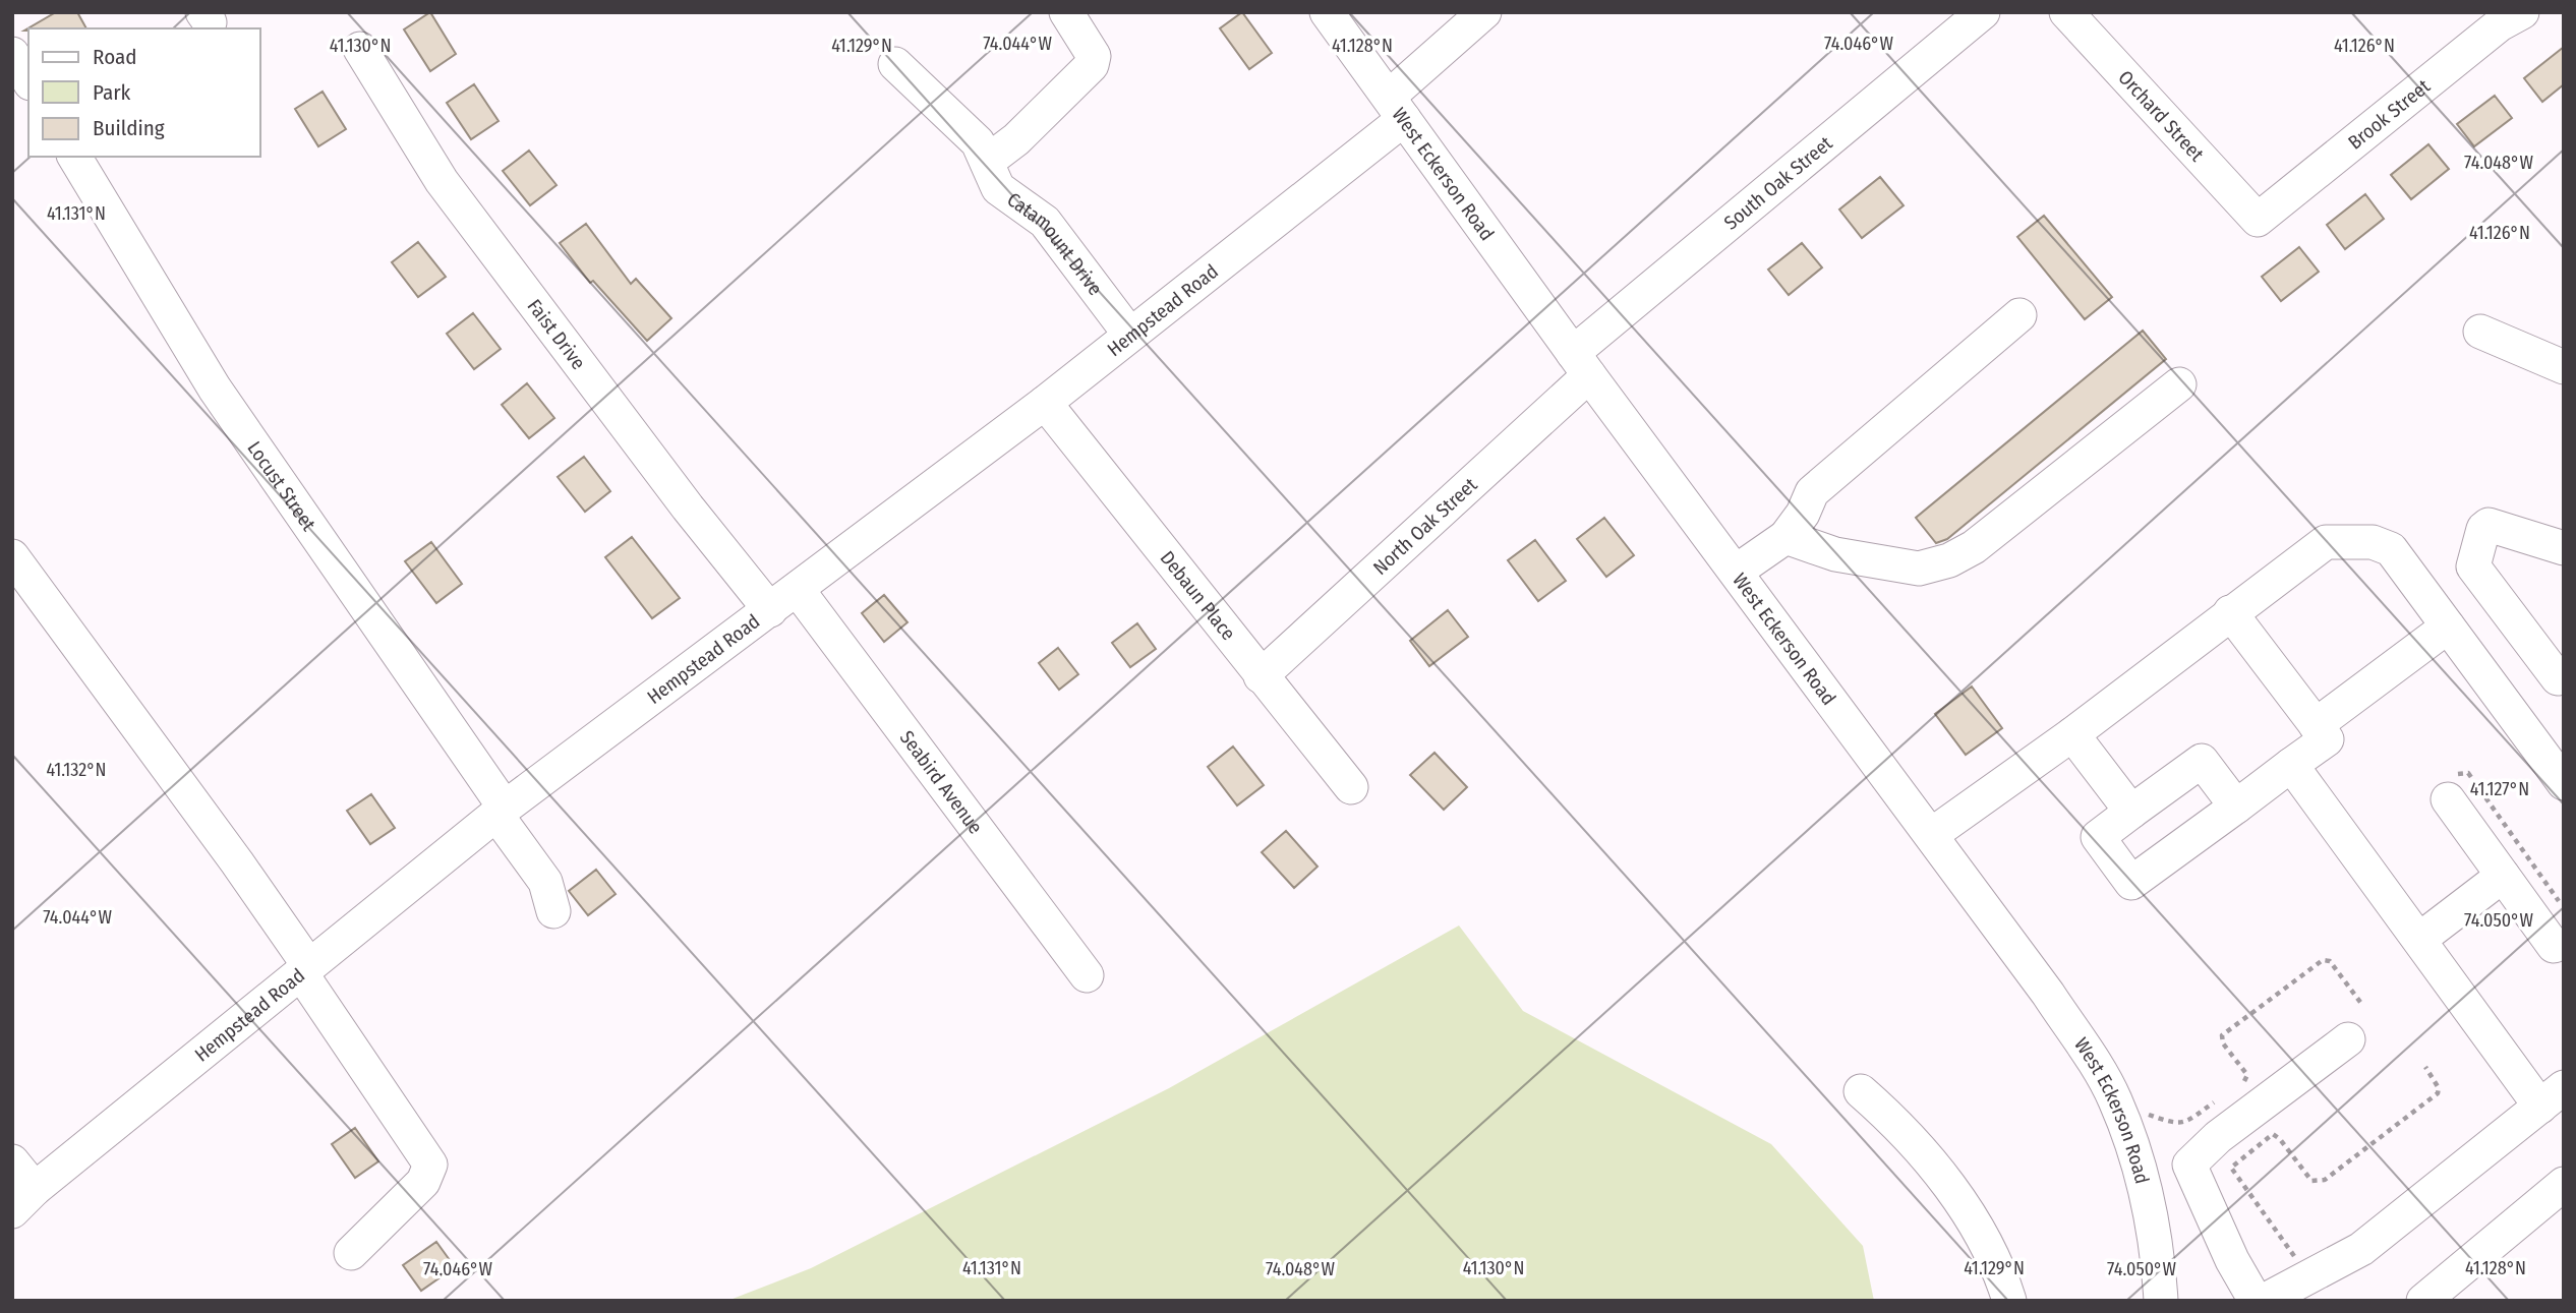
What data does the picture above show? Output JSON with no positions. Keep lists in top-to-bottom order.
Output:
{
  "streets": {
    "street": [
      "Brook Street",
      "Orchard Street",
      "West Eckerson Road",
      "South Oak Street",
      "Catamount Drive",
      "Hempstead Road",
      "Faist Drive",
      "Locust Street",
      "North Oak Street",
      "Debaun Place",
      "Seabird Avenue"
    ]
  },
  "crossings": [
    ["Brook Street", "Orchard Street"],
    ["West Eckerson Road", "South Oak Street"],
    ["West Eckerson Road", "Hempstead Road"],
    ["West Eckerson Road", "North Oak Street"],
    ["South Oak Street", "North Oak Street"],
    ["Catamount Drive", "Hempstead Road"],
    ["Hempstead Road", "Faist Drive"],
    ["Hempstead Road", "Locust Street"],
    ["Hempstead Road", "Debaun Place"],
    ["Hempstead Road", "Seabird Avenue"],
    ["North Oak Street", "Debaun Place"]
  ],
  "legend": ["Road", "Park", "Building"],
  "coordinates": [
    "74.044°W",
    "74.046°W",
    "41.128°N",
    "41.126°N",
    "41.130°N",
    "41.129°N",
    "74.048°W",
    "41.131°N",
    "41.132°N",
    "41.127°N",
    "74.050°W"
  ]
}
